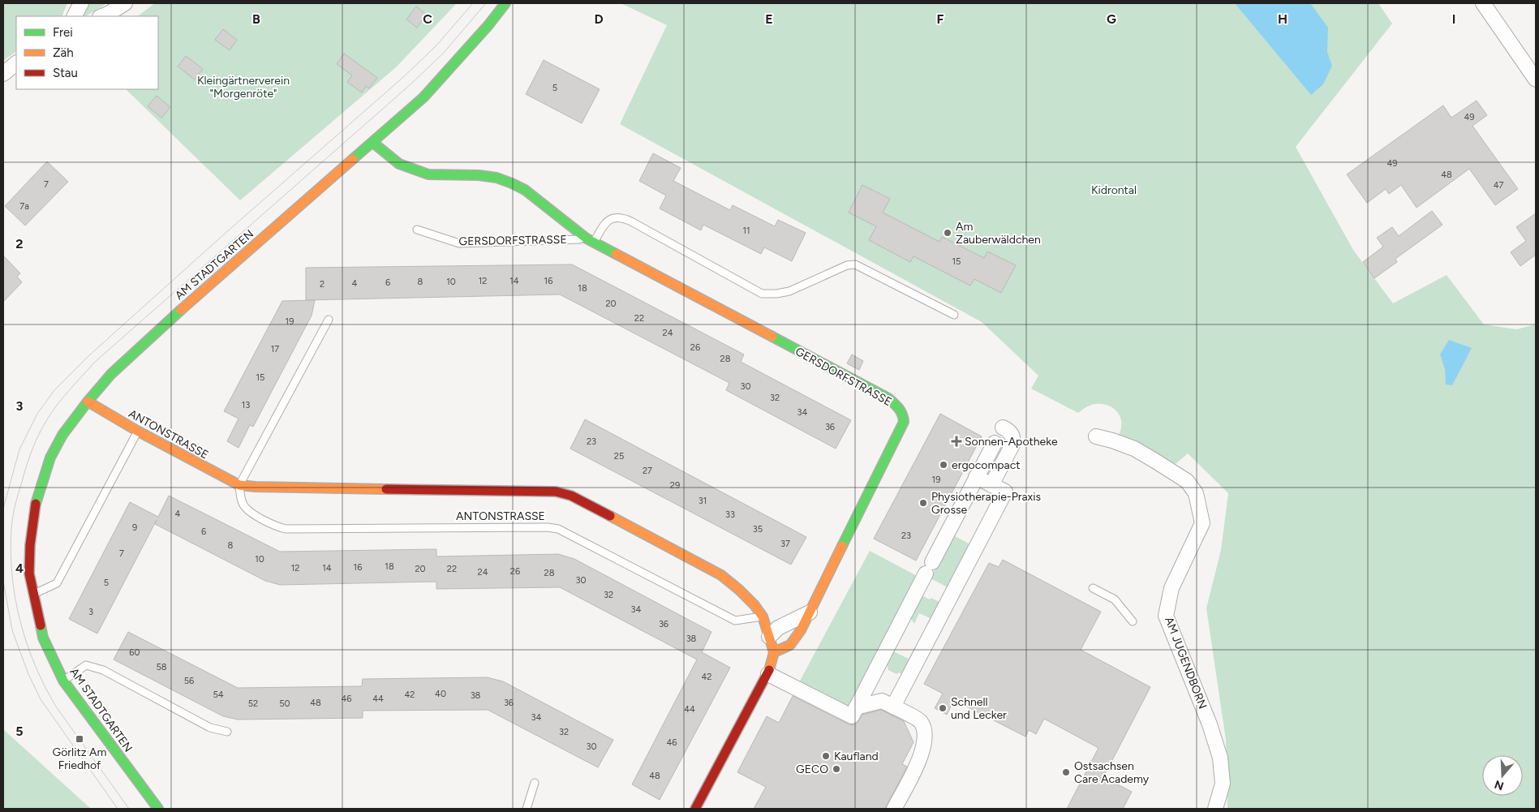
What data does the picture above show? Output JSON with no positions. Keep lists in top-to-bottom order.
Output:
{
  "streets": {
    "street": [
      "GERSDORFSTRASSE",
      "AM STADTGARTEN",
      "ANTONSTRASSE",
      "AM JUGENDBORN"
    ]
  },
  "crossings": [
    ["GERSDORFSTRASSE", "AM STADTGARTEN"],
    ["GERSDORFSTRASSE", "ANTONSTRASSE"],
    ["AM STADTGARTEN", "ANTONSTRASSE"]
  ],
  "parks": ["Kleingärtnerverein \"Morgenröte\"", "Kidrontal"],
  "places": {
    "other": [
      "Am Zauberwäldchen",
      "ergocompact",
      "Physiotherapie-Praxis Grosse",
      "Schnell und Lecker",
      "Kaufland",
      "GECO",
      "Ostsachsen Care Academy"
    ],
    "health": ["Sonnen-Apotheke"],
    "transit": ["Görlitz Am Friedhof"]
  },
  "house_numbers": [
    "5",
    "49",
    "49",
    "48",
    "7",
    "47",
    "7a",
    "11",
    "15",
    "12",
    "14",
    "16",
    "8",
    "10",
    "6",
    "4",
    "2",
    "18",
    "20",
    "22",
    "19",
    "24",
    "26",
    "17",
    "28",
    "15",
    "30",
    "32",
    "13",
    "34",
    "36",
    "23",
    "25",
    "27",
    "19",
    "29",
    "31",
    "4",
    "33",
    "9",
    "35",
    "6",
    "23",
    "37",
    "8",
    "7",
    "10",
    "18",
    "16",
    "12",
    "14",
    "20",
    "22",
    "26",
    "24",
    "28",
    "30",
    "5",
    "32",
    "34",
    "3",
    "36",
    "38",
    "60",
    "58",
    "42",
    "56",
    "40",
    "54",
    "42",
    "38",
    "46",
    "44",
    "48",
    "36",
    "52",
    "50",
    "44",
    "34",
    "32",
    "46",
    "30",
    "48"
  ],
  "legend": ["Frei", "Zäh", "Stau"],
  "north": "bottom",
  "grid": {
    "columns": [
      "B",
      "C",
      "D",
      "E",
      "F",
      "G",
      "H",
      "I"
    ],
    "rows": [
      "2",
      "3",
      "4",
      "5"
    ]
  }
}
